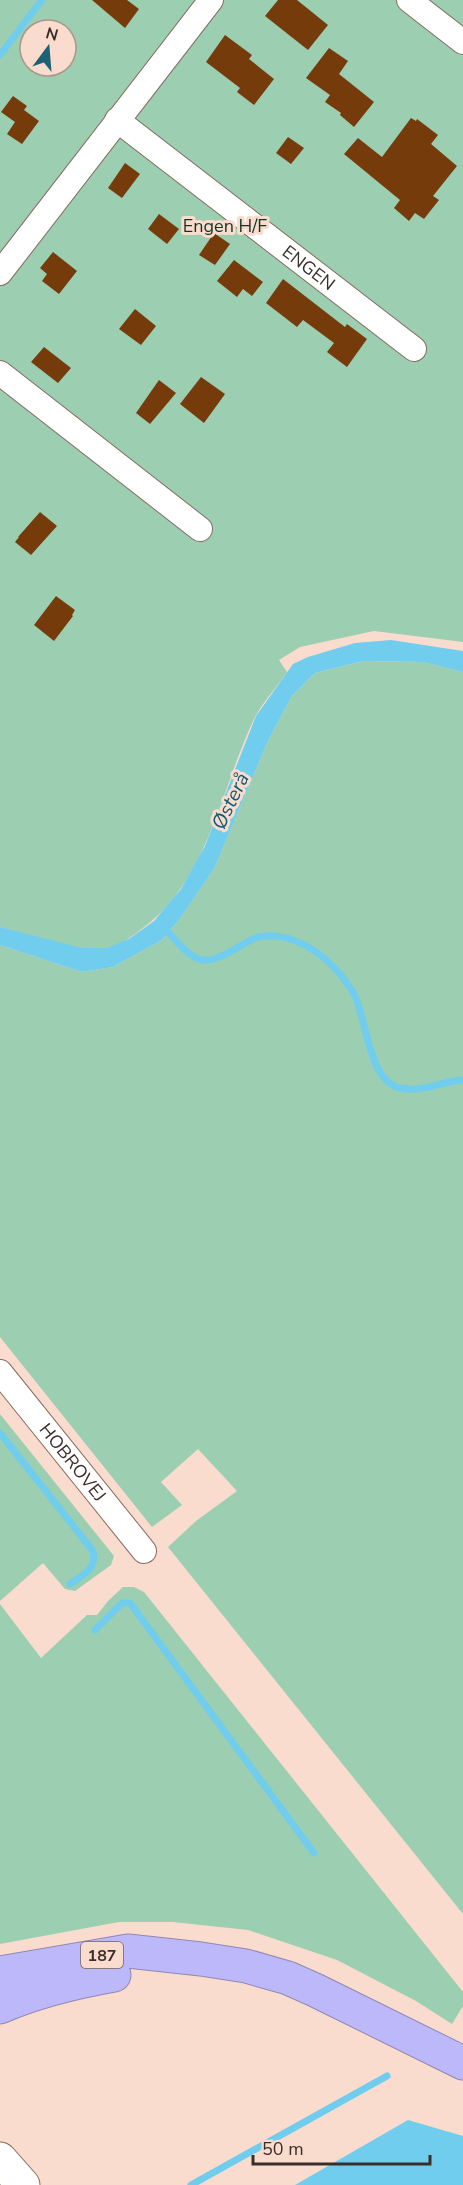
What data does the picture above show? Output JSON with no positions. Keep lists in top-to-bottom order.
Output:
{
  "streets": {
    "highway": ["187"],
    "street": ["ENGEN", "HOBROVEJ"]
  },
  "water": ["Østerå"],
  "parks": ["Engen H/F"],
  "scale_bar": "50 m",
  "north": "top"
}
